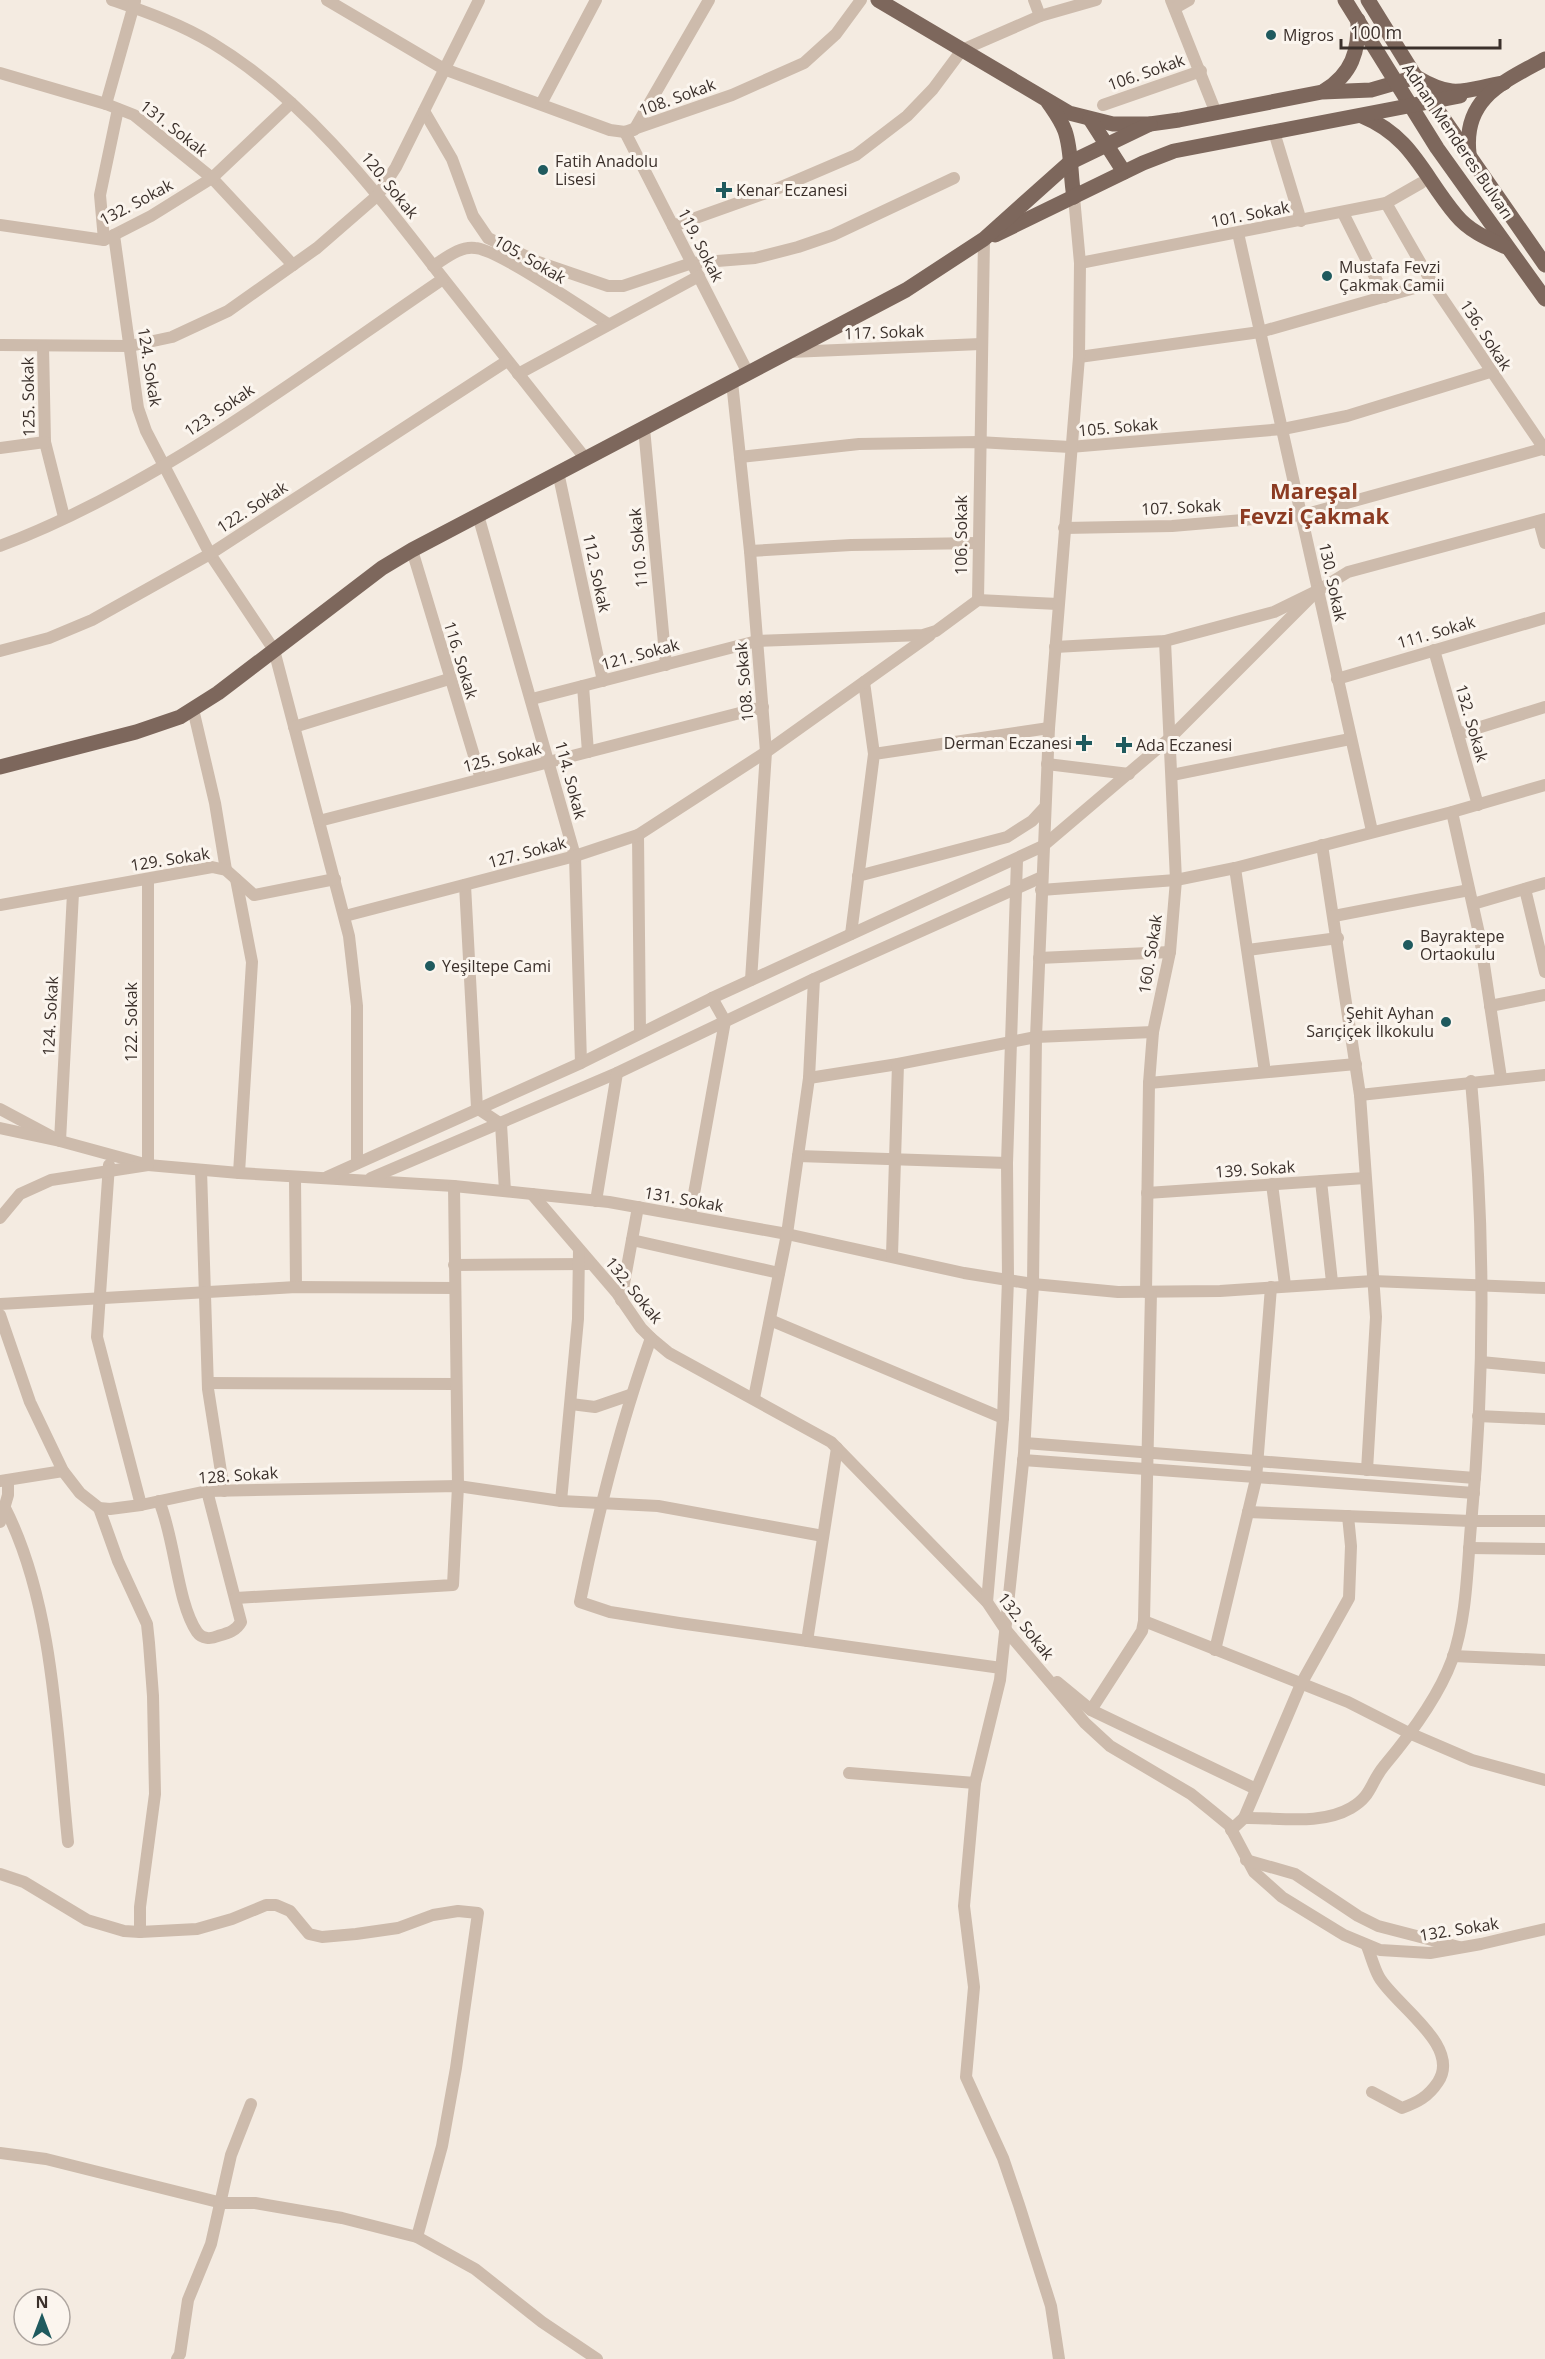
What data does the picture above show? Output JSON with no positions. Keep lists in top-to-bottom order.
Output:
{
  "streets": {
    "main road": ["Adnan Menderes Bulvarı"],
    "street": [
      "106. Sokak",
      "108. Sokak",
      "131. Sokak",
      "120. Sokak",
      "132. Sokak",
      "101. Sokak",
      "119. Sokak",
      "105. Sokak",
      "117. Sokak",
      "136. Sokak",
      "124. Sokak",
      "125. Sokak",
      "123. Sokak",
      "122. Sokak",
      "107. Sokak",
      "110. Sokak",
      "112. Sokak",
      "130. Sokak",
      "111. Sokak",
      "121. Sokak",
      "116. Sokak",
      "114. Sokak",
      "127. Sokak",
      "129. Sokak",
      "160. Sokak",
      "139. Sokak",
      "128. Sokak"
    ]
  },
  "crossings": [
    ["106. Sokak", "105. Sokak"],
    ["106. Sokak", "117. Sokak"],
    ["108. Sokak", "119. Sokak"],
    ["108. Sokak", "105. Sokak"],
    ["108. Sokak", "125. Sokak"],
    ["108. Sokak", "121. Sokak"],
    ["108. Sokak", "127. Sokak"],
    ["131. Sokak", "132. Sokak"],
    ["131. Sokak", "124. Sokak"],
    ["131. Sokak", "122. Sokak"],
    ["131. Sokak", "160. Sokak"],
    ["120. Sokak", "132. Sokak"],
    ["120. Sokak", "105. Sokak"],
    ["120. Sokak", "123. Sokak"],
    ["120. Sokak", "122. Sokak"],
    ["132. Sokak", "124. Sokak"],
    ["132. Sokak", "111. Sokak"],
    ["101. Sokak", "136. Sokak"],
    ["101. Sokak", "130. Sokak"],
    ["105. Sokak", "136. Sokak"],
    ["105. Sokak", "130. Sokak"],
    ["136. Sokak", "107. Sokak"],
    ["124. Sokak", "125. Sokak"],
    ["124. Sokak", "123. Sokak"],
    ["124. Sokak", "122. Sokak"],
    ["124. Sokak", "127. Sokak"],
    ["124. Sokak", "129. Sokak"],
    ["125. Sokak", "123. Sokak"],
    ["125. Sokak", "116. Sokak"],
    ["125. Sokak", "114. Sokak"],
    ["122. Sokak", "129. Sokak"],
    ["107. Sokak", "130. Sokak"],
    ["110. Sokak", "121. Sokak"],
    ["112. Sokak", "121. Sokak"],
    ["130. Sokak", "111. Sokak"],
    ["121. Sokak", "114. Sokak"],
    ["114. Sokak", "127. Sokak"],
    ["160. Sokak", "139. Sokak"]
  ],
  "districts": ["Mareşal Fevzi Çakmak"],
  "places": {
    "other": [
      "Migros",
      "Fatih Anadolu Lisesi",
      "Mustafa Fevzi Çakmak Camii",
      "Bayraktepe Ortaokulu",
      "Yeşiltepe Cami",
      "Şehit Ayhan Sarıçiçek İlkokulu"
    ],
    "health": ["Kenar Eczanesi", "Derman Eczanesi", "Ada Eczanesi"]
  },
  "scale_bar": "100 m",
  "north": "top"
}
